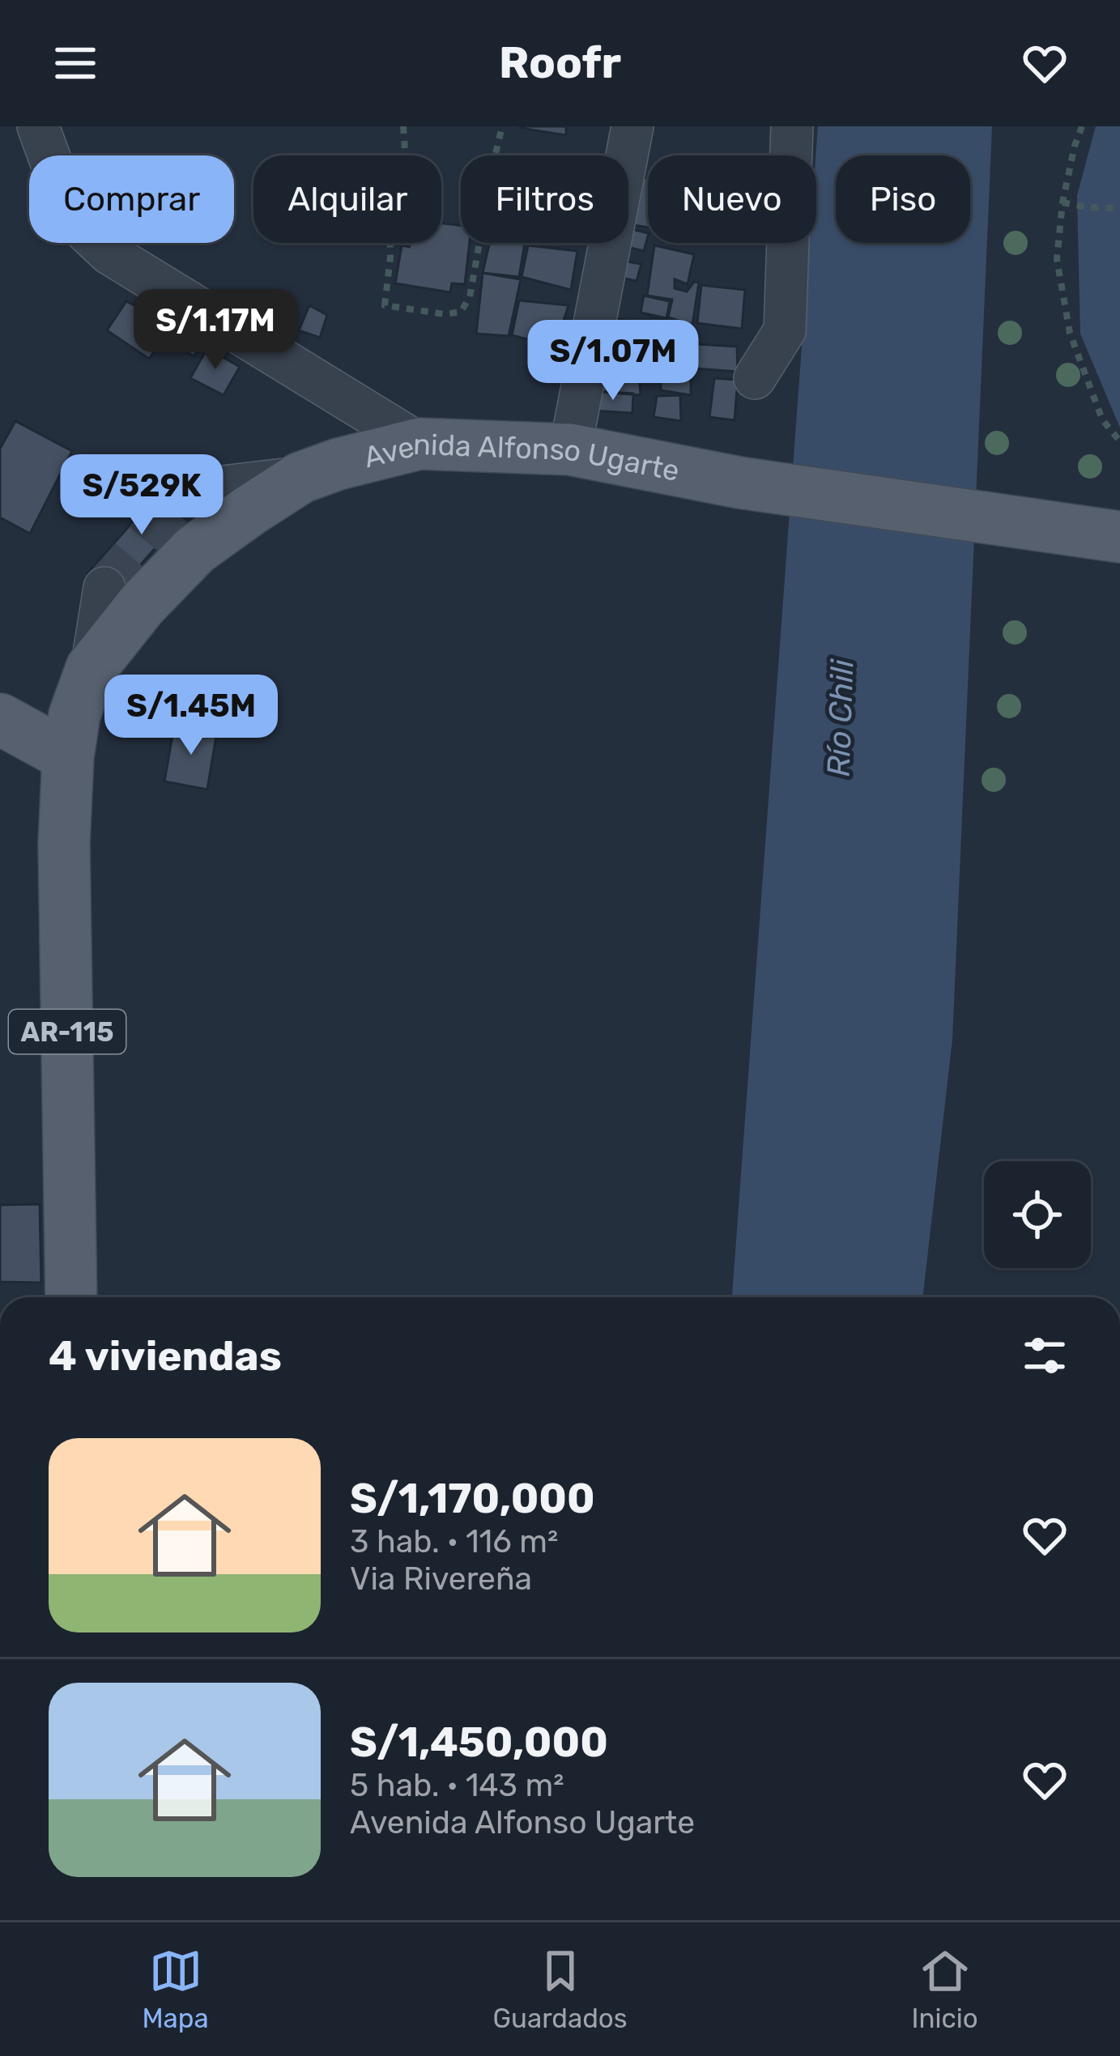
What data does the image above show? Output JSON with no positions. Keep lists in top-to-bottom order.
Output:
{
  "streets": {
    "main road": ["Avenida Alfonso Ugarte", "AR-115"]
  },
  "crossings": [
    ["Avenida Alfonso Ugarte", "AR-115"]
  ],
  "water": ["Río Chili"],
  "page": {
    "header": "Roofr",
    "chip": [
      "Comprar",
      "Alquilar",
      "Filtros",
      "Nuevo",
      "Piso"
    ],
    "price": [
      "S/1.17M",
      "S/1.07M",
      "S/529K",
      "S/1.45M"
    ],
    "heading": "4 viviendas",
    "list": [
      {
        "name": "S/1,170,000",
        "note": "3 hab. · 116 m² · Via Rivereña"
      },
      {
        "name": "S/1,450,000",
        "note": "5 hab. · 143 m² · Avenida Alfonso Ugarte"
      }
    ],
    "tabs": ["Mapa", "Guardados", "Inicio"]
  }
}
